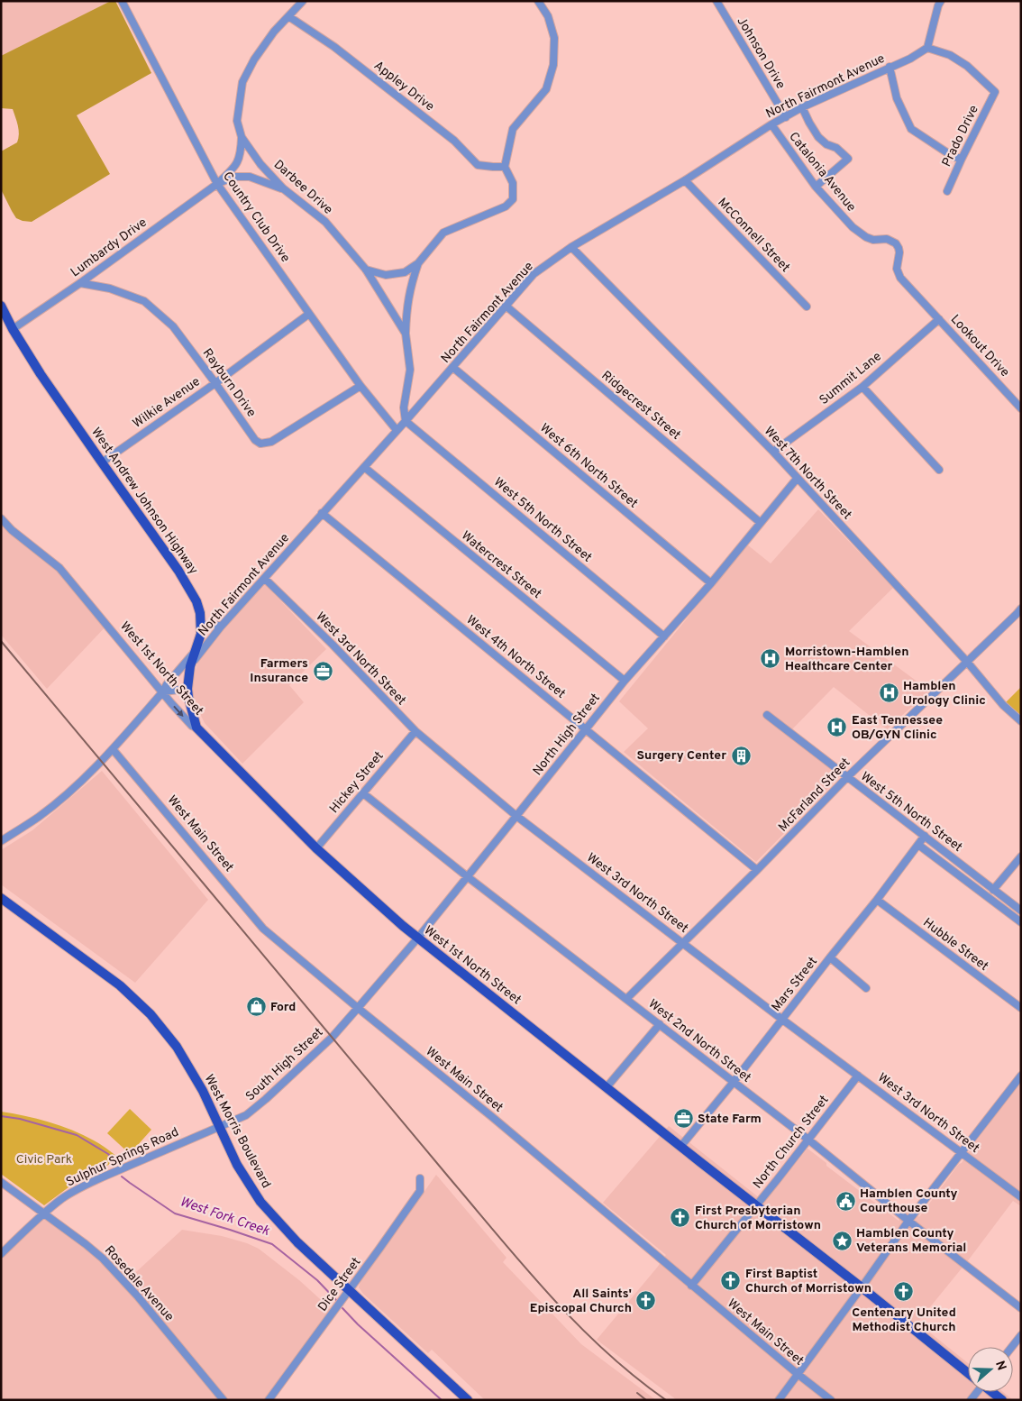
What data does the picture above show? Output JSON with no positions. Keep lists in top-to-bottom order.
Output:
{
  "streets": {
    "main road": ["West Andrew Johnson Highway", "West 1st North Street", "West Morris Boulevard"],
    "street": [
      "Johnson Drive",
      "Appley Drive",
      "North Fairmont Avenue",
      "Prado Drive",
      "Catalonia Avenue",
      "Darbee Drive",
      "Country Club Drive",
      "McConnell Street",
      "Lumbardy Drive",
      "Lookout Drive",
      "Summit Lane",
      "Rayburn Drive",
      "Wilkie Avenue",
      "Ridgecrest Street",
      "West 6th North Street",
      "West 7th North Street",
      "West 5th North Street",
      "Watercrest Street",
      "West 4th North Street",
      "West 3rd North Street",
      "North High Street",
      "Hickey Street",
      "McFarland Street",
      "West Main Street",
      "Hubble Street",
      "Mars Street",
      "West 2nd North Street",
      "South High Street",
      "North Church Street",
      "Sulphur Springs Road",
      "Rosedale Avenue",
      "Dice Street"
    ]
  },
  "crossings": [
    ["Johnson Drive", "North Fairmont Avenue"],
    ["Appley Drive", "Darbee Drive"],
    ["North Fairmont Avenue", "Prado Drive"],
    ["North Fairmont Avenue", "Catalonia Avenue"],
    ["North Fairmont Avenue", "Darbee Drive"],
    ["North Fairmont Avenue", "Country Club Drive"],
    ["North Fairmont Avenue", "McConnell Street"],
    ["North Fairmont Avenue", "Ridgecrest Street"],
    ["North Fairmont Avenue", "West 6th North Street"],
    ["North Fairmont Avenue", "West 7th North Street"],
    ["North Fairmont Avenue", "West Andrew Johnson Highway"],
    ["North Fairmont Avenue", "West 5th North Street"],
    ["North Fairmont Avenue", "Watercrest Street"],
    ["North Fairmont Avenue", "West 4th North Street"],
    ["North Fairmont Avenue", "West 3rd North Street"],
    ["Catalonia Avenue", "Lookout Drive"],
    ["Catalonia Avenue", "Summit Lane"],
    ["Darbee Drive", "West 5th North Street"],
    ["Country Club Drive", "Lumbardy Drive"],
    ["Country Club Drive", "Rayburn Drive"],
    ["Country Club Drive", "Wilkie Avenue"],
    ["Lumbardy Drive", "Rayburn Drive"],
    ["Lumbardy Drive", "West Andrew Johnson Highway"],
    ["Lookout Drive", "Summit Lane"],
    ["Summit Lane", "West 7th North Street"],
    ["Rayburn Drive", "Wilkie Avenue"],
    ["Wilkie Avenue", "West Andrew Johnson Highway"],
    ["Ridgecrest Street", "North High Street"],
    ["West 6th North Street", "North High Street"],
    ["West 7th North Street", "North High Street"],
    ["West 7th North Street", "McFarland Street"],
    ["West Andrew Johnson Highway", "West 1st North Street"],
    ["West 5th North Street", "North High Street"],
    ["West 5th North Street", "McFarland Street"],
    ["West 5th North Street", "Mars Street"],
    ["Watercrest Street", "North High Street"],
    ["West 4th North Street", "North High Street"],
    ["West 4th North Street", "McFarland Street"],
    ["West 3rd North Street", "North High Street"],
    ["West 3rd North Street", "Hickey Street"],
    ["West 3rd North Street", "McFarland Street"],
    ["West 3rd North Street", "Mars Street"],
    ["West 3rd North Street", "North Church Street"],
    ["West 1st North Street", "North High Street"],
    ["West 1st North Street", "Hickey Street"],
    ["West 1st North Street", "Mars Street"],
    ["West 1st North Street", "North Church Street"],
    ["North High Street", "West Main Street"],
    ["North High Street", "West 2nd North Street"],
    ["North High Street", "South High Street"],
    ["Hickey Street", "West 2nd North Street"],
    ["McFarland Street", "West 2nd North Street"],
    ["West Main Street", "South High Street"],
    ["West Main Street", "North Church Street"],
    ["Hubble Street", "Mars Street"],
    ["Mars Street", "West 2nd North Street"],
    ["West 2nd North Street", "North Church Street"],
    ["South High Street", "West Morris Boulevard"],
    ["South High Street", "Sulphur Springs Road"],
    ["West Morris Boulevard", "Sulphur Springs Road"],
    ["West Morris Boulevard", "Dice Street"],
    ["Sulphur Springs Road", "Rosedale Avenue"]
  ],
  "water": ["West Fork Creek"],
  "parks": ["Civic Park"],
  "places": {
    "hospital": ["Morristown-Hamblen Healthcare Center", "Hamblen Urology Clinic", "East Tennessee OB/GYN Clinic"],
    "office": ["Farmers Insurance", "State Farm"],
    "building": ["Surgery Center"],
    "shop": ["Ford"],
    "public building": ["Hamblen County Courthouse"],
    "church": [
      "First Presbyterian Church of Morristown",
      "First Baptist Church of Morristown",
      "Centenary United Methodist Church",
      "All Saints' Episcopal Church"
    ],
    "place": ["Hamblen County Veterans Memorial"]
  },
  "north": "right"
}
